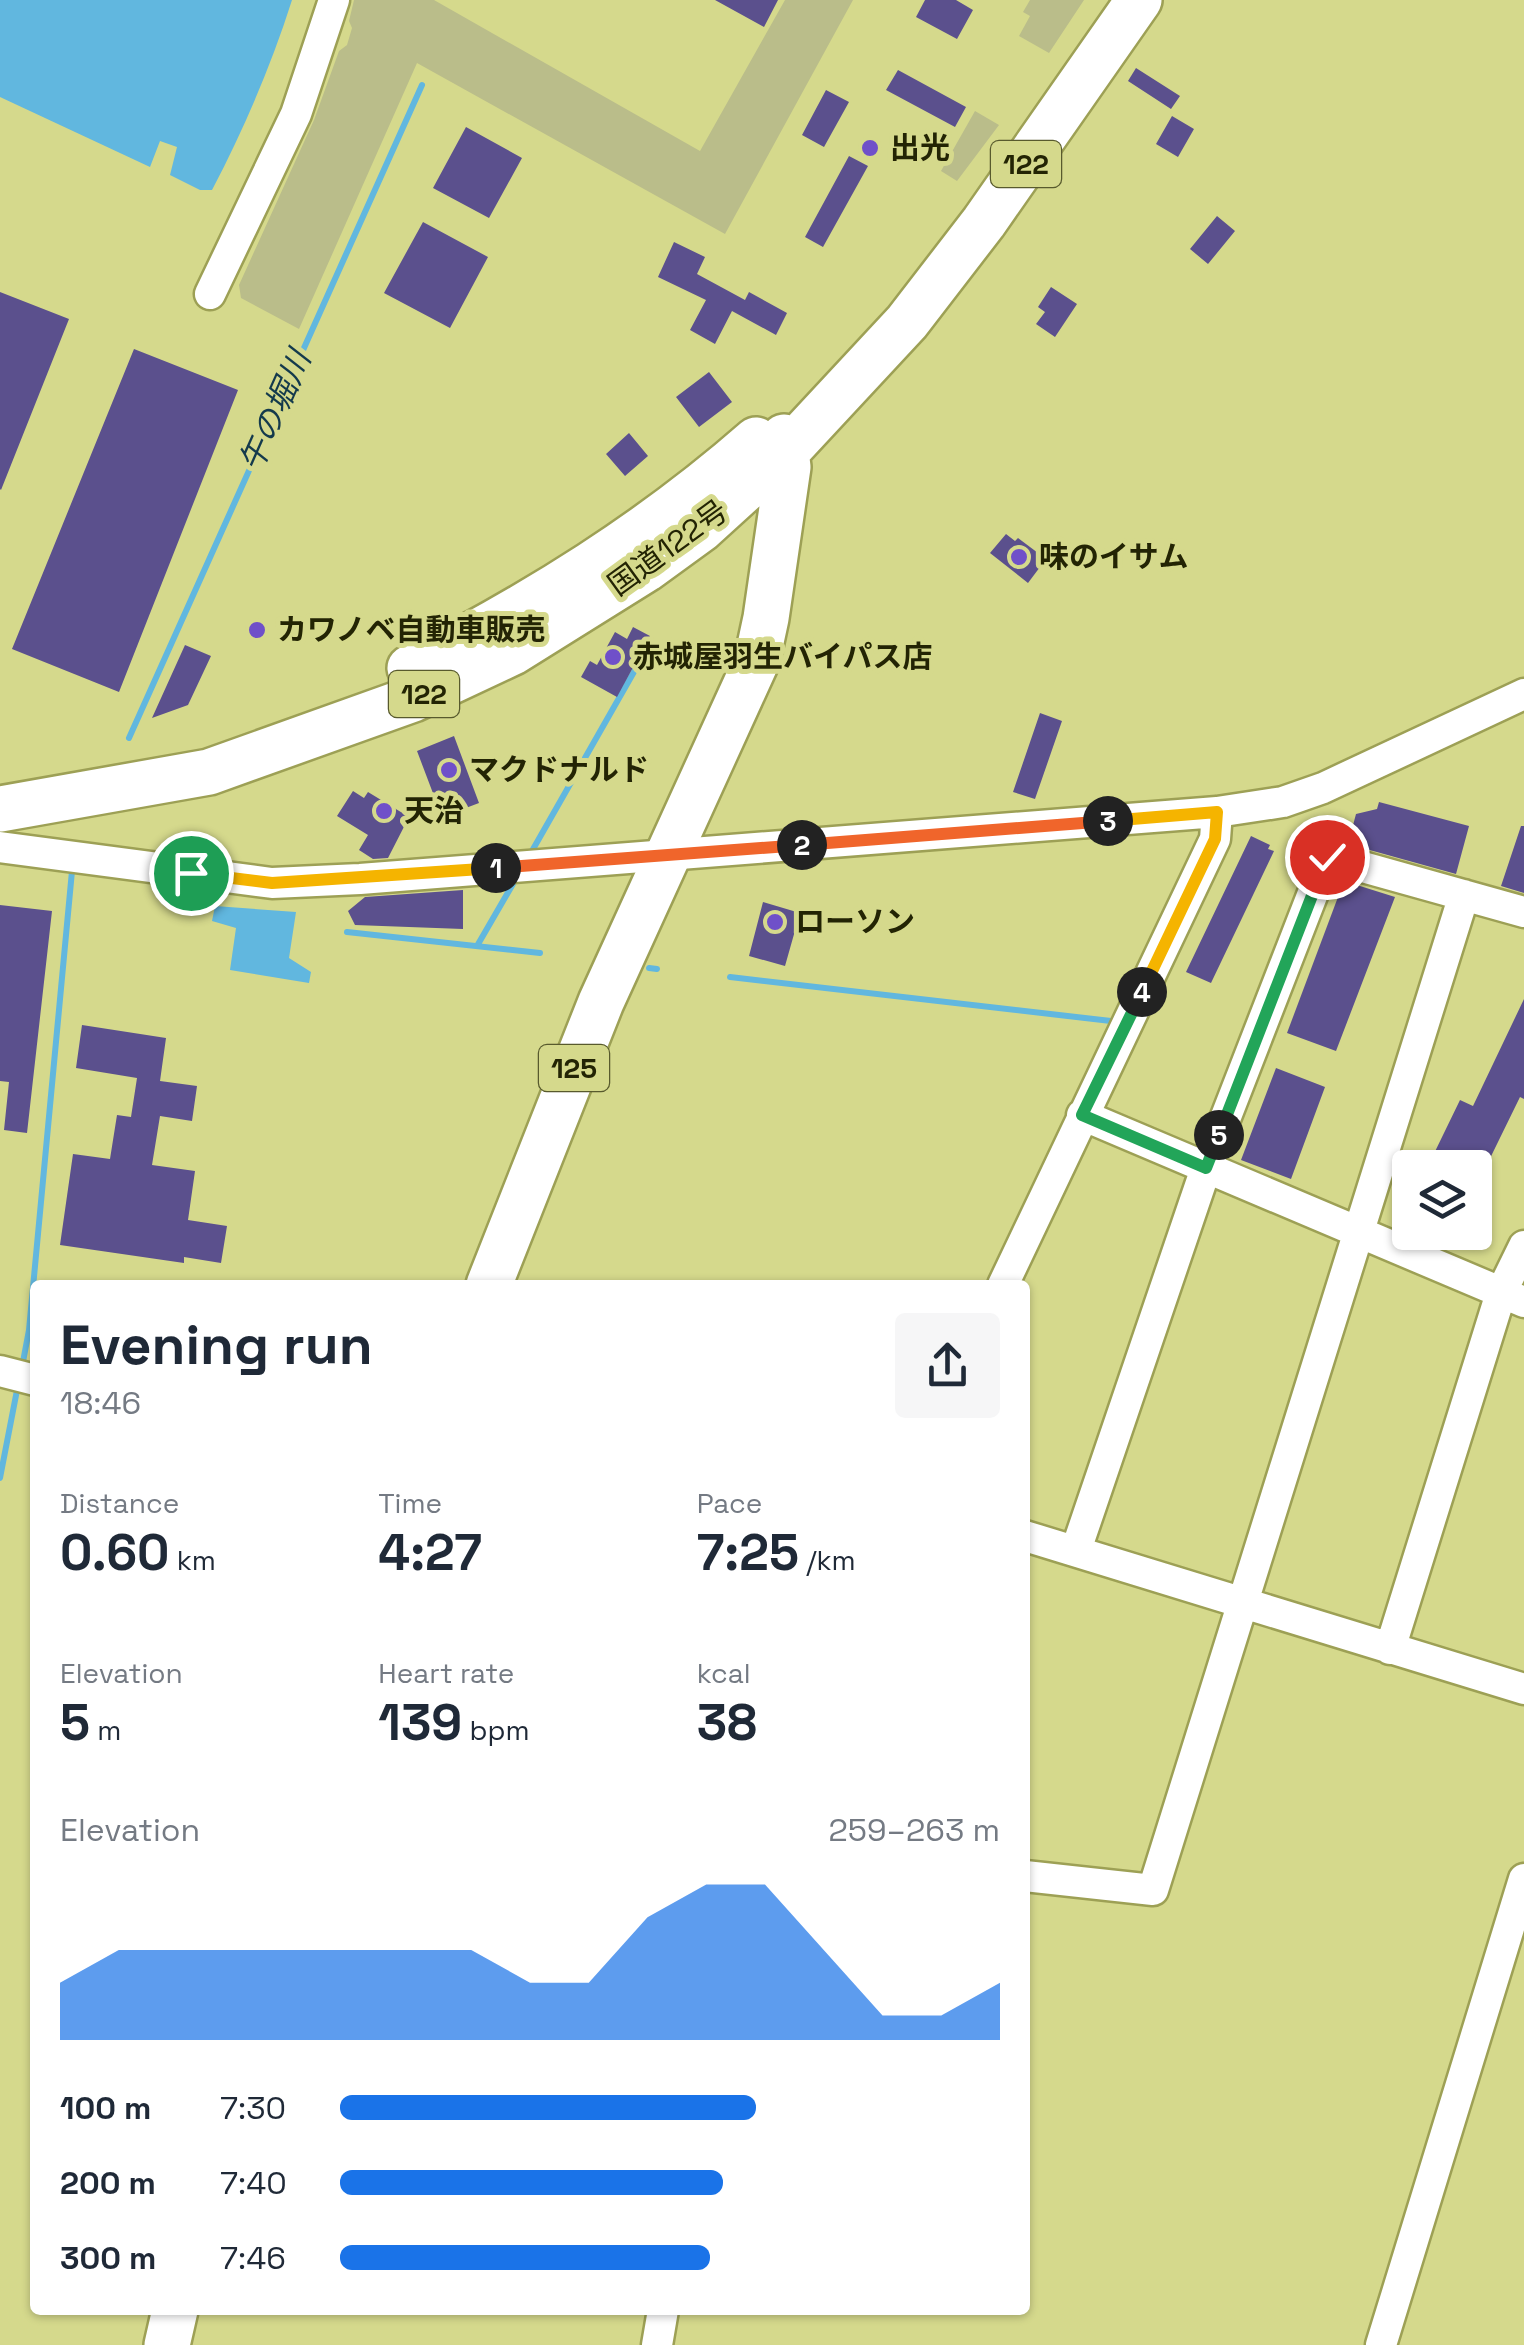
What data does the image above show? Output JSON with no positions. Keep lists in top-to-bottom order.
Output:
{
  "streets": {
    "highway": ["122", "国道122号", "125"]
  },
  "crossings": [
    ["国道122号", "125"]
  ],
  "water": ["午の堀川"],
  "places": [
    "出光",
    "味のイサム",
    "カワノベ自動車販売",
    "赤城屋羽生バイパス店",
    "マクドナルド",
    "天治",
    "ローソン"
  ],
  "page": {
    "pins": [
      "3",
      "2",
      "1",
      "4",
      "5"
    ],
    "heading": ["Evening run", "18:46"],
    "stats": [
      ["Distance", "0.60 km"],
      ["Time", "4:27"],
      ["Pace", "7:25 /km"],
      ["Elevation", "5 m"],
      ["Heart rate", "139 bpm"],
      ["kcal", "38"]
    ],
    "chart": ["Elevation", "259–263 m"],
    "list": [
      {
        "name": "100 m",
        "note": "7:30"
      },
      {
        "name": "200 m",
        "note": "7:40"
      },
      {
        "name": "300 m",
        "note": "7:46"
      }
    ]
  }
}
